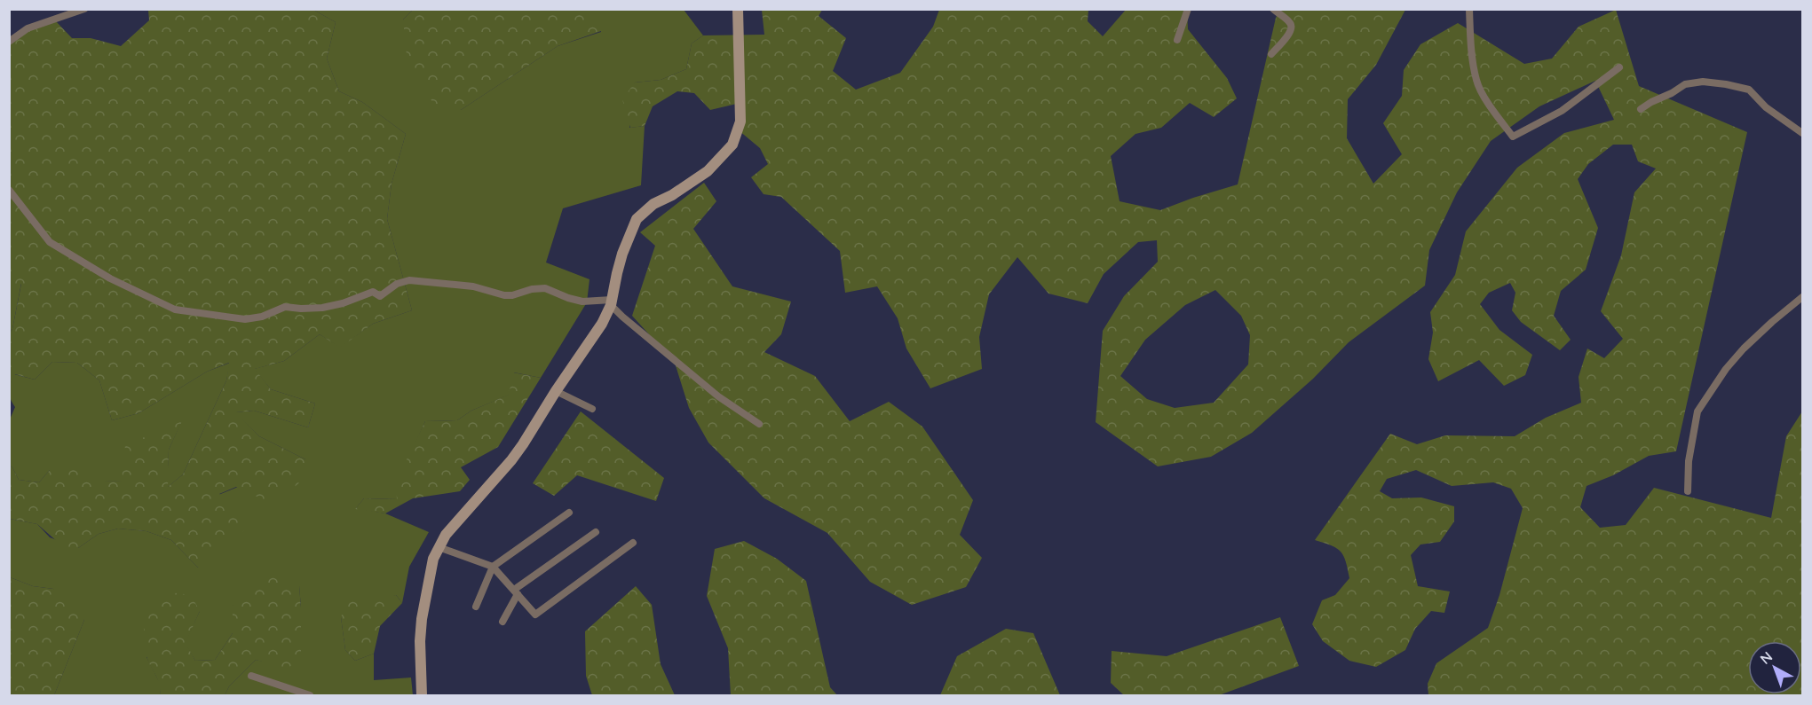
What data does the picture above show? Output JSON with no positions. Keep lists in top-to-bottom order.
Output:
{
  "north": "top left"
}
